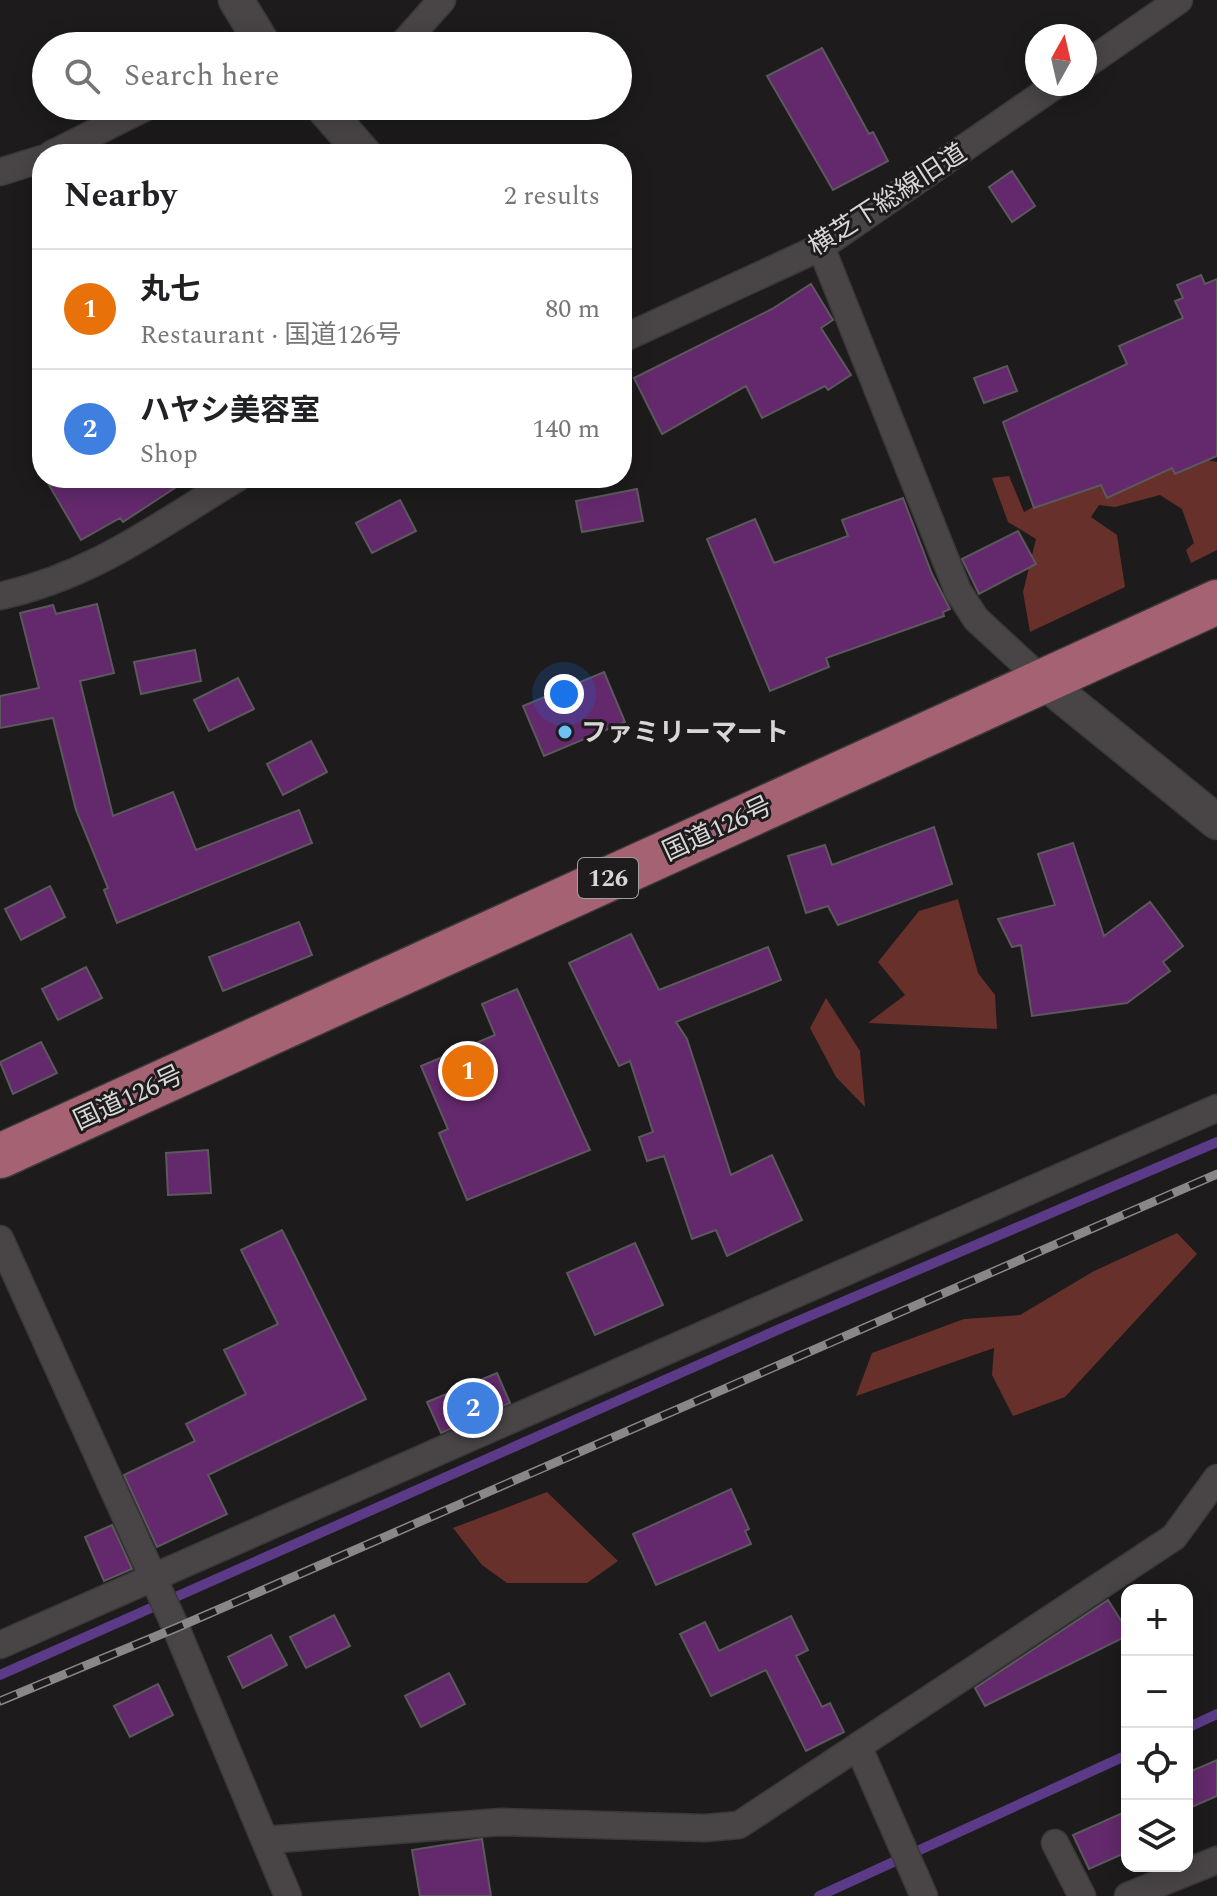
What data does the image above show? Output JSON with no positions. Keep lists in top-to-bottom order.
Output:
{
  "streets": {
    "highway": ["国道126号", "126"],
    "street": ["横芝下総線旧道"]
  },
  "places": ["ファミリーマート"],
  "north": "top",
  "page": {
    "search": "Search here",
    "heading": ["Nearby", "2 results"],
    "list": [
      {
        "mark": "1",
        "name": "丸七",
        "note": "Restaurant · 国道126号",
        "value": "80 m"
      },
      {
        "mark": "2",
        "name": "ハヤシ美容室",
        "note": "Shop",
        "value": "140 m"
      }
    ],
    "pins": ["1", "2"],
    "map_buttons": ["+", "−"]
  }
}
